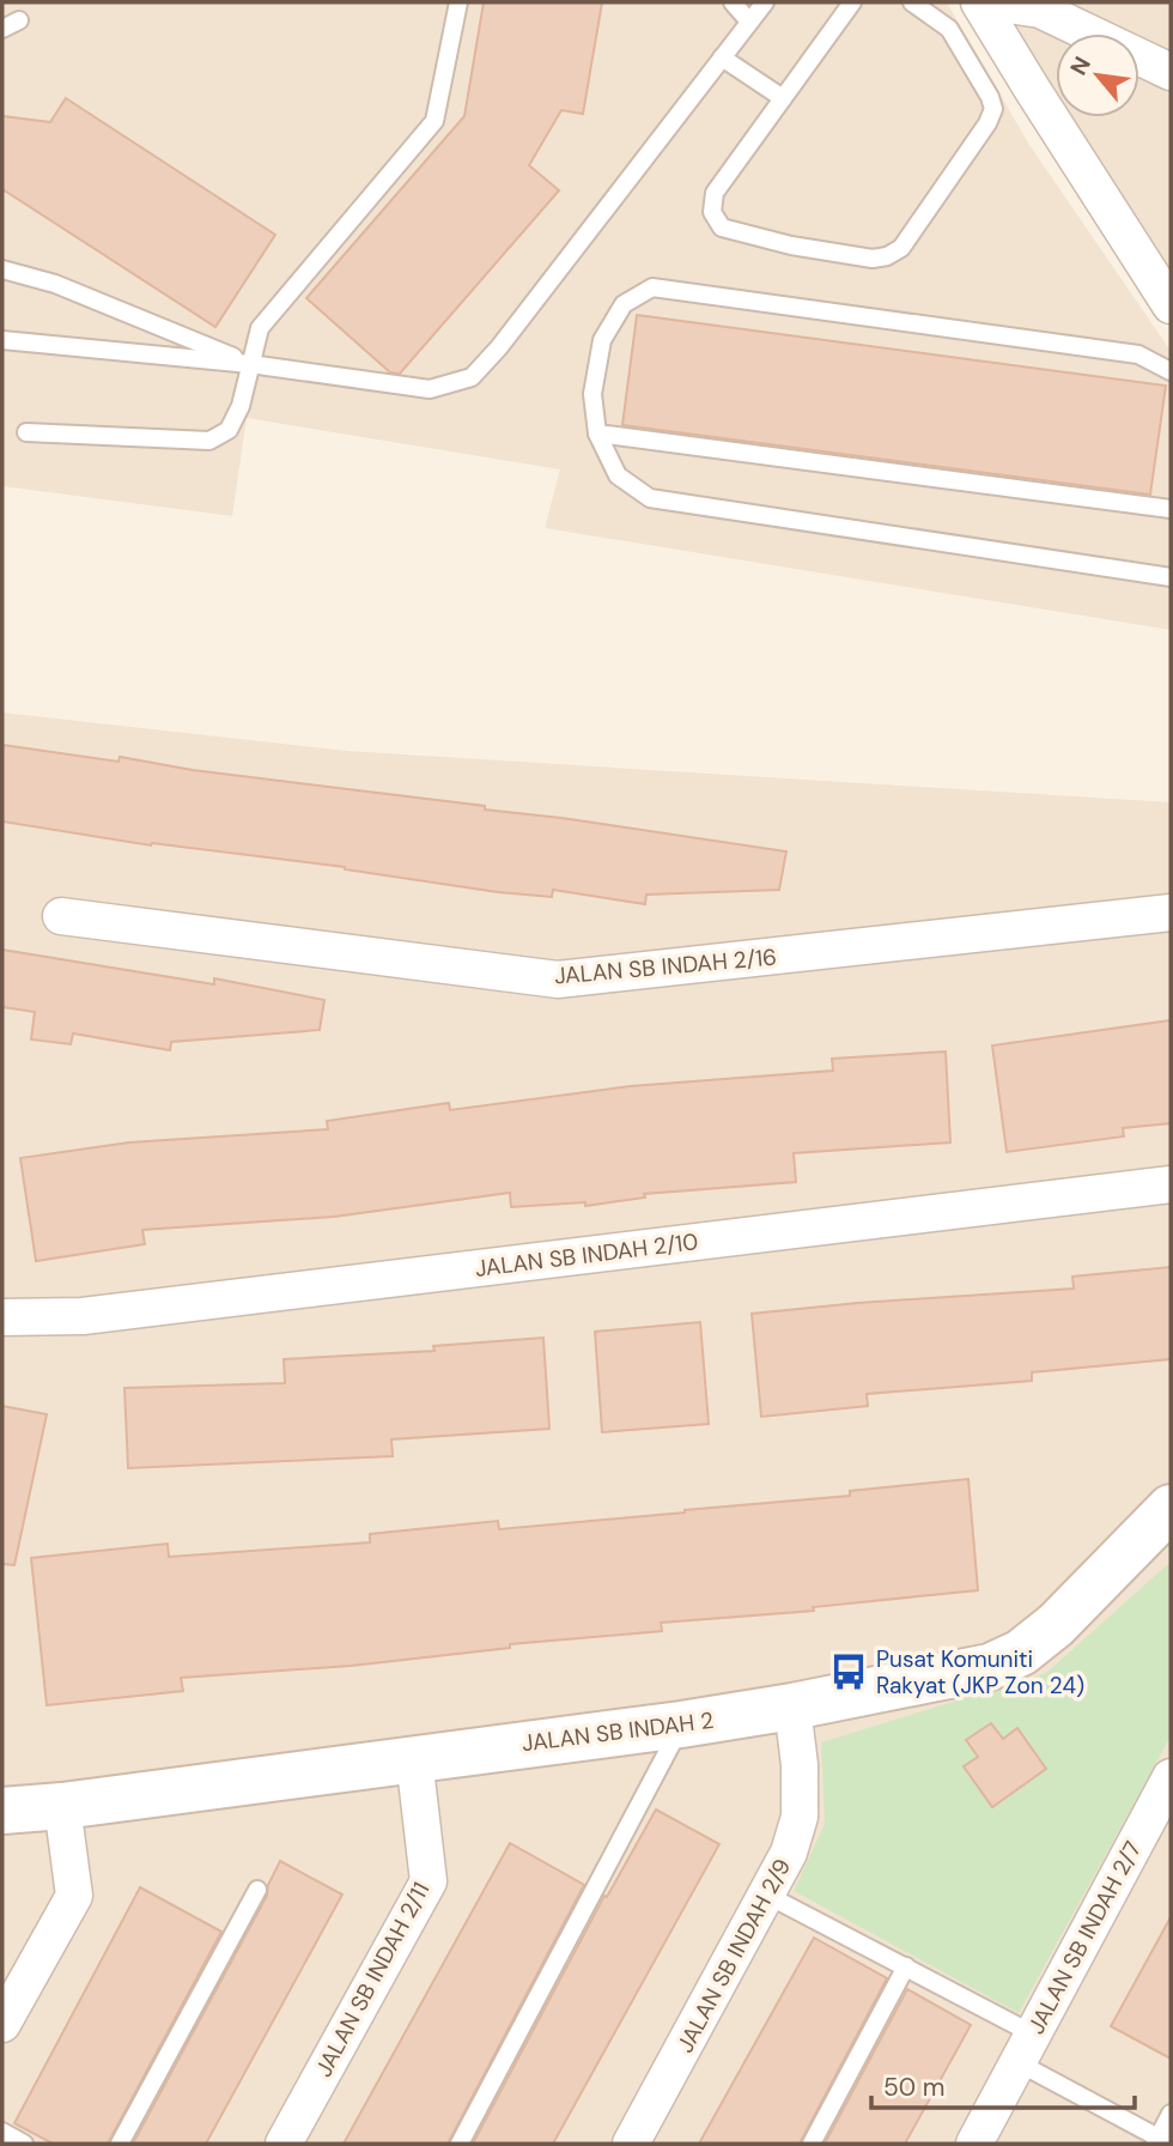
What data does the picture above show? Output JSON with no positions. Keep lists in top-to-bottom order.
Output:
{
  "streets": {
    "street": [
      "JALAN SB INDAH 2/16",
      "JALAN SB INDAH 2/10",
      "JALAN SB INDAH 2",
      "JALAN SB INDAH 2/7",
      "JALAN SB INDAH 2/9",
      "JALAN SB INDAH 2/11"
    ]
  },
  "crossings": [
    ["JALAN SB INDAH 2", "JALAN SB INDAH 2/9"],
    ["JALAN SB INDAH 2", "JALAN SB INDAH 2/11"]
  ],
  "places": {
    "bus stop": ["Pusat Komuniti Rakyat (JKP Zon 24)"]
  },
  "scale_bar": "50 m",
  "north": "top left"
}
